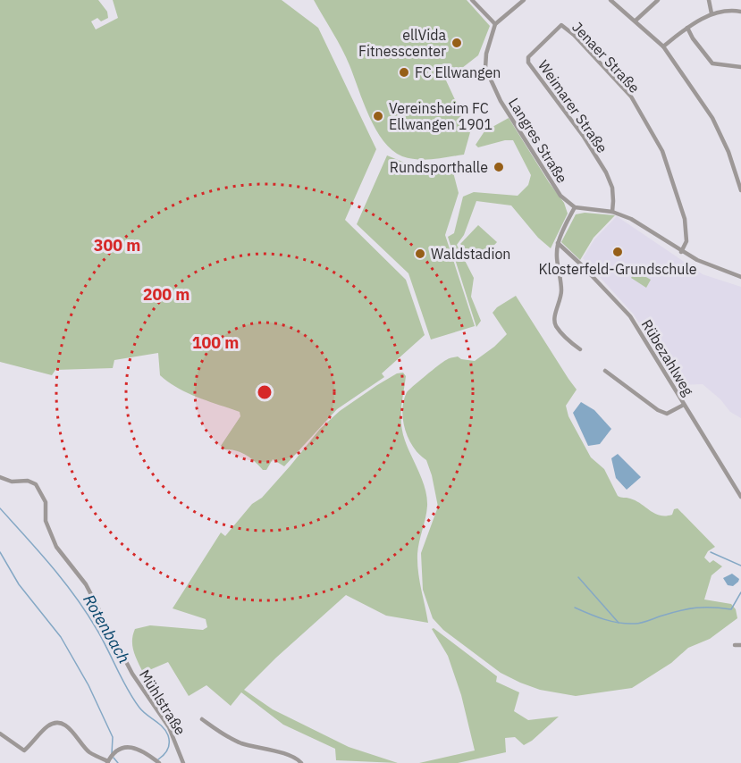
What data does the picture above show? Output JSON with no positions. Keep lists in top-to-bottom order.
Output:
{
  "streets": {
    "street": [
      "Jenaer Straße",
      "Weimarer Straße",
      "Langres Straße",
      "Rübezahlweg",
      "Mühlstraße"
    ]
  },
  "crossings": [
    ["Jenaer Straße", "Weimarer Straße"]
  ],
  "water": ["Rotenbach"],
  "places": [
    "ellVida Fitnesscenter",
    "FC Ellwangen",
    "Vereinsheim FC Ellwangen 1901",
    "Rundsporthalle",
    "Klosterfeld-Grundschule",
    "Waldstadion"
  ],
  "rings": ["300 m", "200 m", "100 m"]
}
